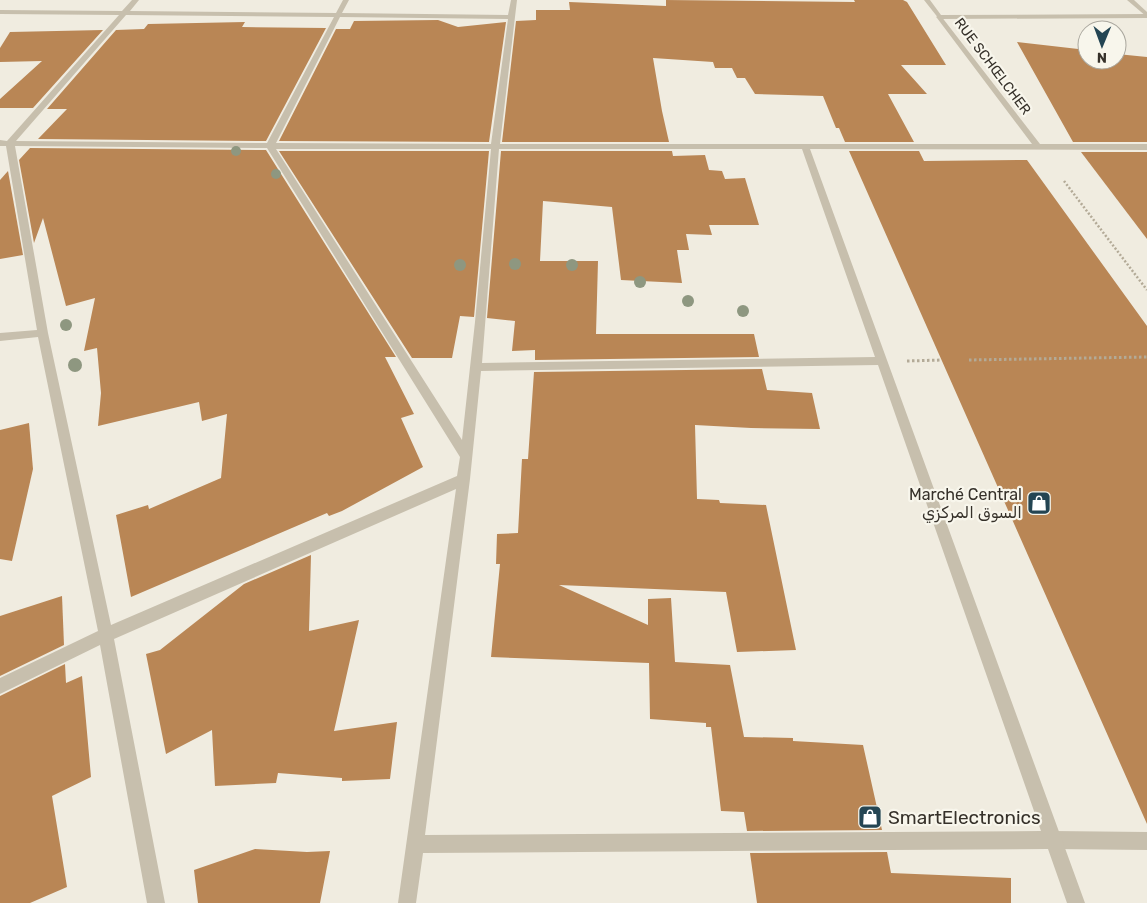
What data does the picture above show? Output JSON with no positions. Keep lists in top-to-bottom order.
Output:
{
  "streets": {
    "street": ["RUE SCHŒLCHER"]
  },
  "places": {
    "shop": ["Marché Central السوق المركزي", "SmartElectronics"]
  },
  "north": "bottom"
}
